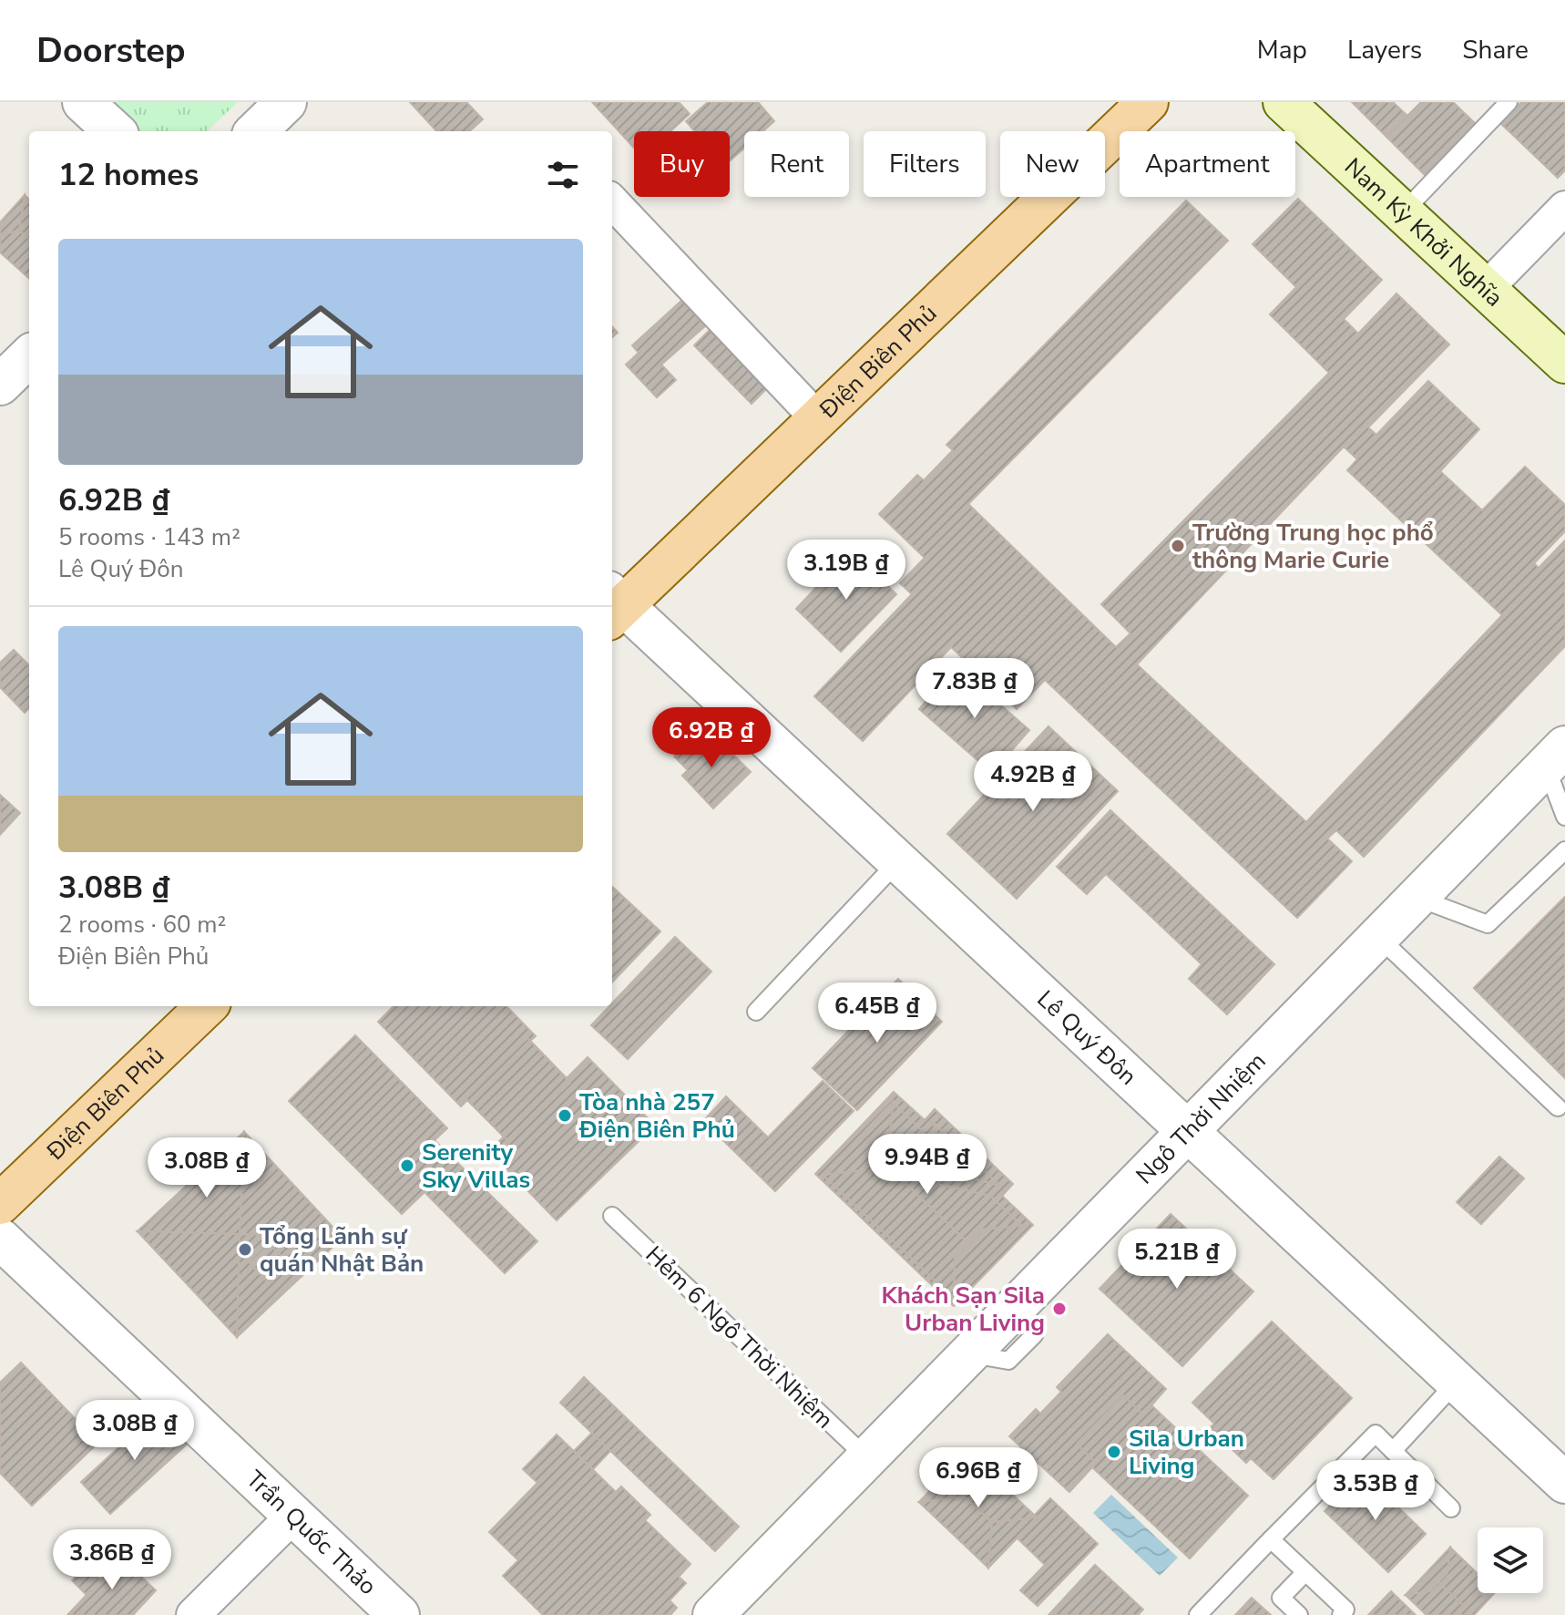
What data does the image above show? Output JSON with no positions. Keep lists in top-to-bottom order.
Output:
{
  "streets": {
    "main road": ["Nam Kỳ Khởi Nghĩa", "Điện Biên Phủ"],
    "street": ["Lê Quý Đôn", "Ngô Thời Nhiệm", "Trần Quốc Thảo"],
    "lane": ["Hẻm 6 Ngô Thời Nhiệm"]
  },
  "crossings": [
    ["Điện Biên Phủ", "Lê Quý Đôn"],
    ["Lê Quý Đôn", "Ngô Thời Nhiệm"],
    ["Ngô Thời Nhiệm", "Hẻm 6 Ngô Thời Nhiệm"]
  ],
  "places": [
    "Trường Trung học phổ thông Marie Curie",
    "Tòa nhà 257 Điện Biên Phủ",
    "Serenity Sky Villas",
    "Tổng Lãnh sự quán Nhật Bản",
    "Khách Sạn Sila Urban Living",
    "Sila Urban Living"
  ],
  "page": {
    "header": "Doorstep",
    "nav": ["Map", "Layers", "Share"],
    "chip": [
      "Buy",
      "Rent",
      "Filters",
      "New",
      "Apartment"
    ],
    "heading": "12 homes",
    "list": [
      {
        "name": "6.92B ₫",
        "note": "5 rooms · 143 m² · Lê Quý Đôn"
      },
      {
        "name": "3.08B ₫",
        "note": "2 rooms · 60 m² · Điện Biên Phủ"
      }
    ],
    "price": [
      "3.19B ₫",
      "7.83B ₫",
      "6.92B ₫",
      "4.92B ₫",
      "6.45B ₫",
      "9.94B ₫",
      "3.08B ₫",
      "5.21B ₫",
      "3.08B ₫",
      "6.96B ₫",
      "3.53B ₫",
      "3.86B ₫"
    ]
  }
}
